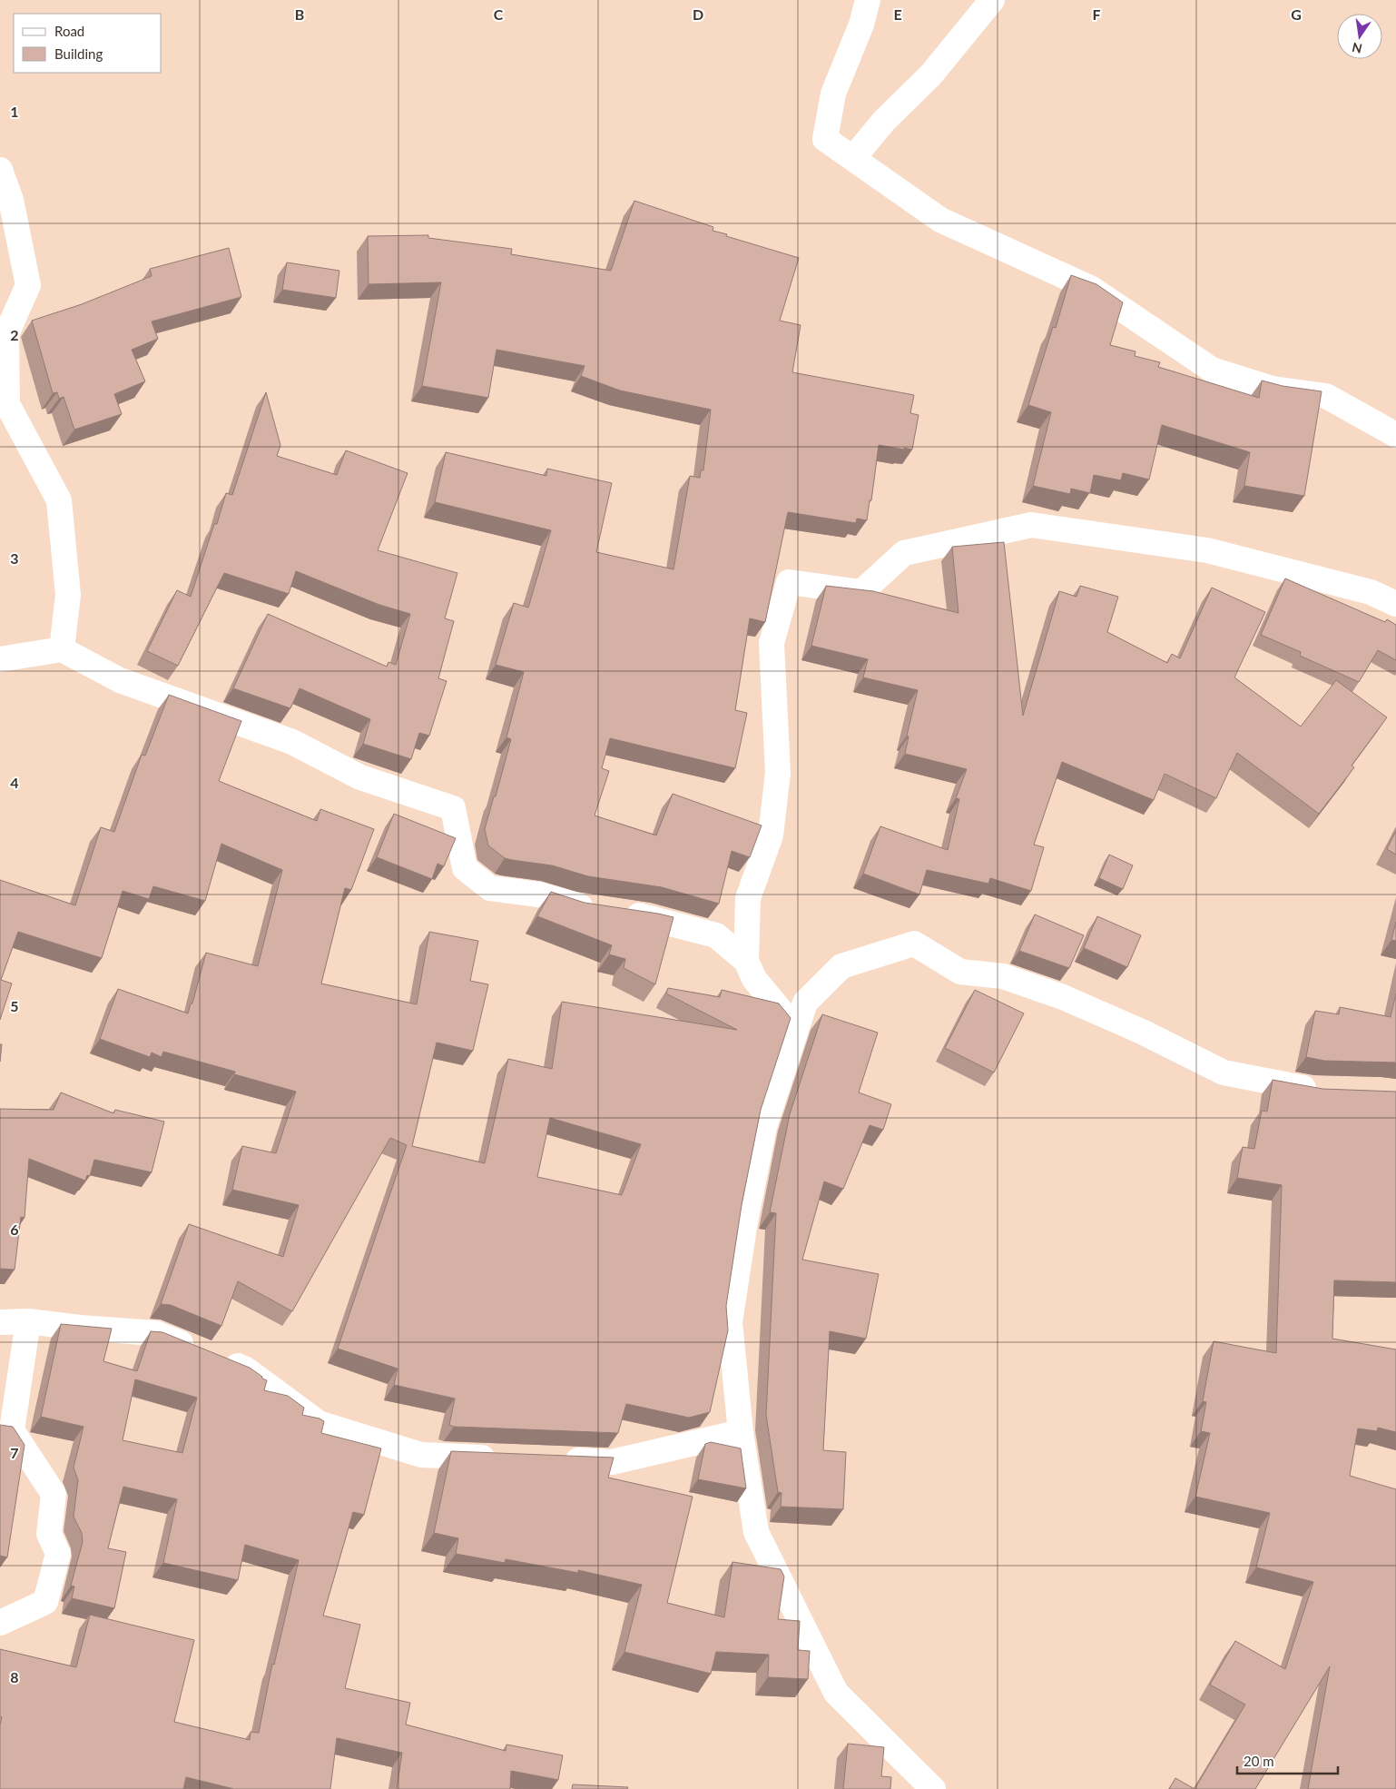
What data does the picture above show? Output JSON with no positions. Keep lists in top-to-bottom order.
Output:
{
  "legend": ["Road", "Building"],
  "scale_bar": "20 m",
  "north": "bottom",
  "grid": {
    "columns": [
      "B",
      "C",
      "D",
      "E",
      "F",
      "G"
    ],
    "rows": [
      "1",
      "2",
      "3",
      "4",
      "5",
      "6",
      "7",
      "8"
    ]
  }
}
